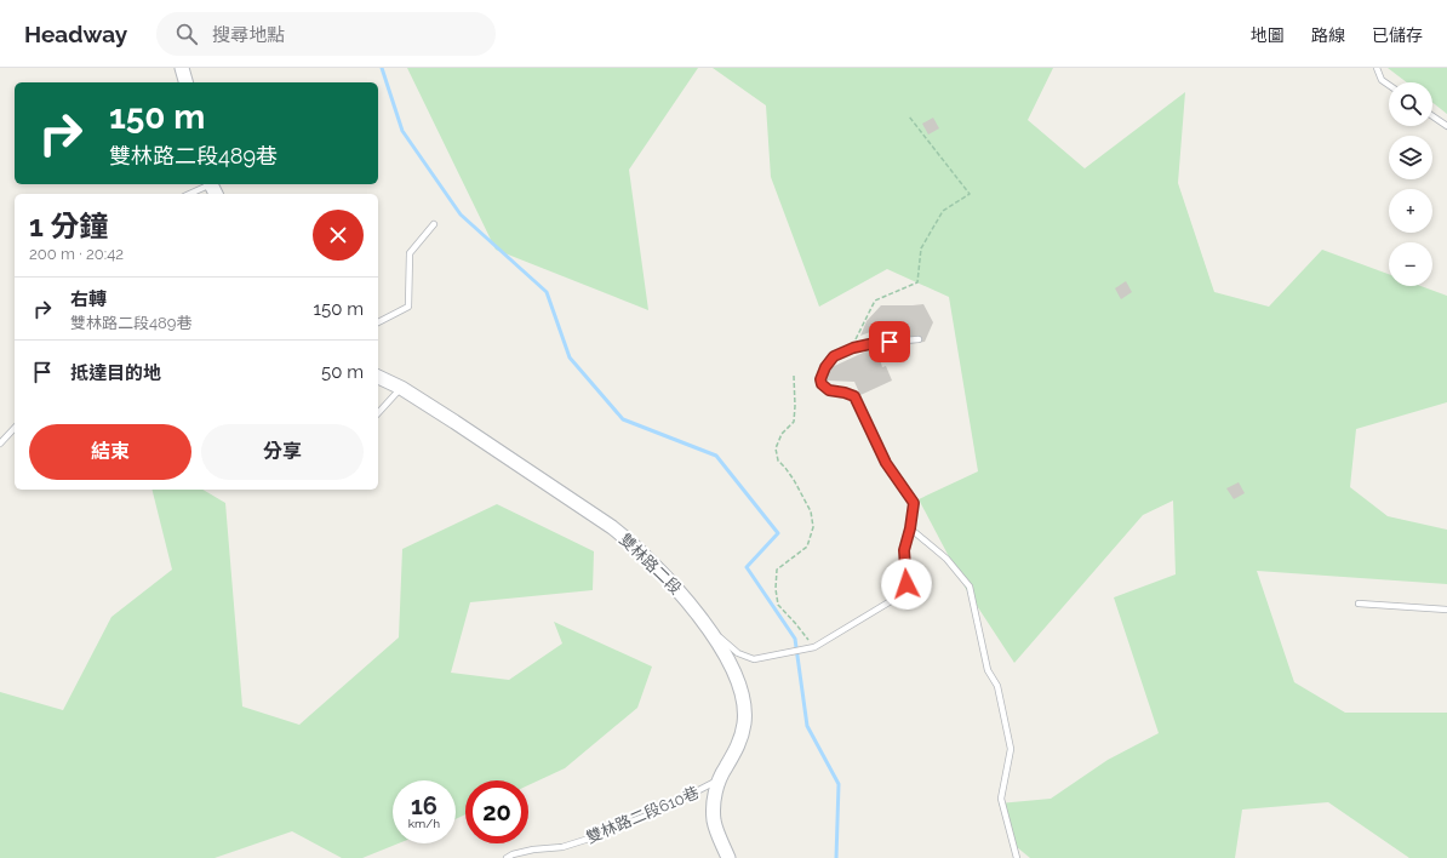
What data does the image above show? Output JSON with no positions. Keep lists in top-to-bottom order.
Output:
{
  "streets": {
    "street": ["雙林路二段"],
    "lane": ["雙林路二段610巷"]
  },
  "crossings": [
    ["雙林路二段", "雙林路二段610巷"]
  ],
  "page": {
    "header": "Headway",
    "search": "搜尋地點",
    "nav": ["地圖", "路線", "已儲存"],
    "map_buttons": ["+", "−"],
    "turn": ["150 m", "雙林路二段489巷"],
    "heading": ["1 分鐘", "200 m · 20:42"],
    "list": [
      {
        "name": "右轉",
        "note": "雙林路二段489巷",
        "value": "150 m"
      },
      {
        "name": "抵達目的地",
        "value": "50 m"
      }
    ],
    "buttons": ["結束", "分享"],
    "speed": "16 km/h",
    "limit": "20"
  }
}
